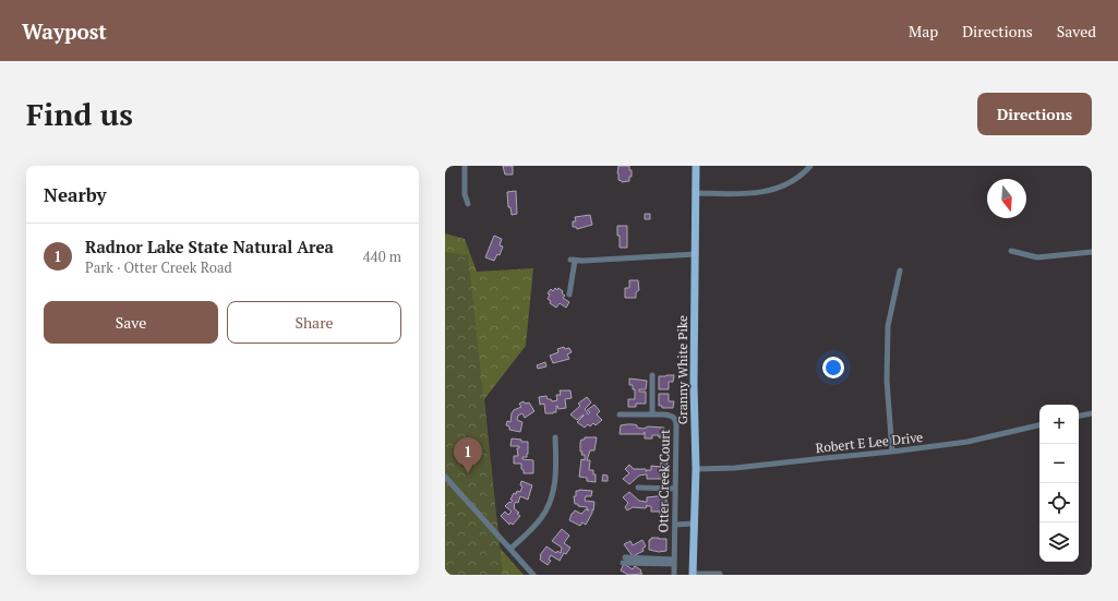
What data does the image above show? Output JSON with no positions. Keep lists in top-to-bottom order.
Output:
{
  "streets": {
    "main road": ["Granny White Pike"],
    "street": ["Robert E Lee Drive", "Otter Creek Court"]
  },
  "crossings": [
    ["Granny White Pike", "Robert E Lee Drive"]
  ],
  "north": "bottom",
  "page": {
    "header": "Waypost",
    "nav": ["Map", "Directions", "Saved"],
    "buttons": [
      "Directions",
      ["Save", "Share"]
    ],
    "title": "Find us",
    "heading": "Nearby",
    "list": [
      {
        "mark": "1",
        "name": "Radnor Lake State Natural Area",
        "note": "Park · Otter Creek Road",
        "value": "440 m"
      }
    ],
    "map_buttons": ["+", "−"],
    "pins": "1"
  }
}
